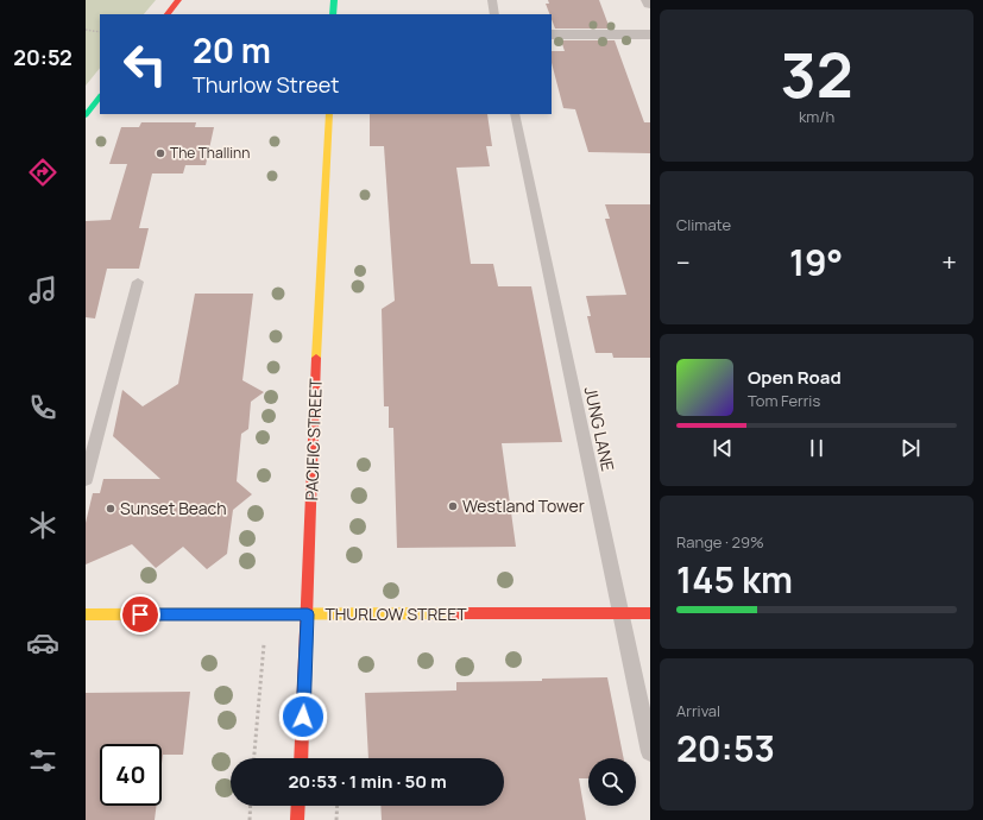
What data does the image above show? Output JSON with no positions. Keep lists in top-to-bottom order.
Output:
{
  "streets": {
    "street": ["PACIFIC STREET", "THURLOW STREET"],
    "lane": ["JUNG LANE"]
  },
  "crossings": [
    ["JUNG LANE", "THURLOW STREET"],
    ["PACIFIC STREET", "THURLOW STREET"]
  ],
  "places": ["The Thallinn", "Westland Tower", "Sunset Beach"],
  "page": {
    "tabs": "20:52",
    "tile": [
      ["32", "km/h"],
      "Climate",
      ["Range · 29%", "145 km"],
      ["Arrival", "20:53"]
    ],
    "turn": ["20 m", "Thurlow Street"],
    "heat": ["−", "19°", "+"],
    "song": ["Open Road", "Tom Ferris"],
    "limit": "40",
    "trip": "20:53 · 1 min · 50 m"
  }
}
